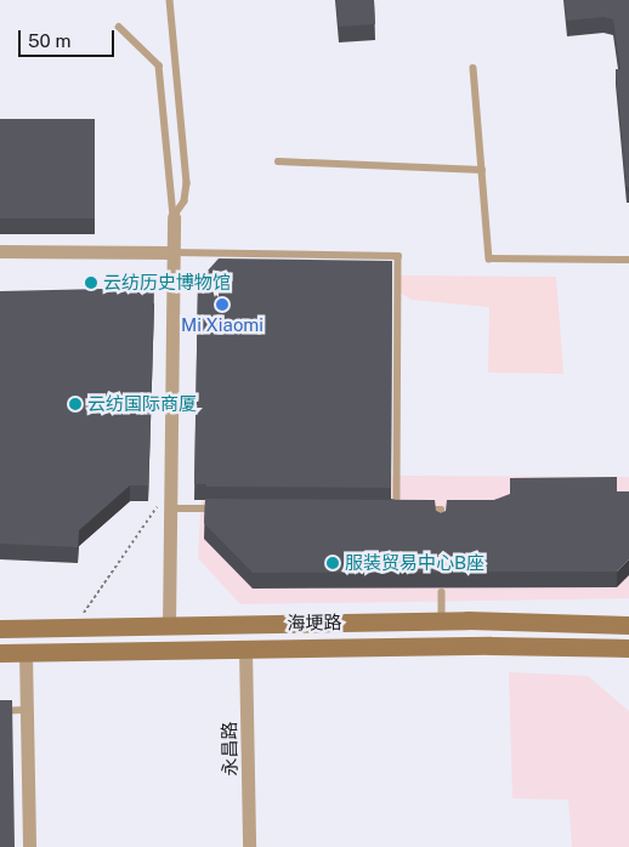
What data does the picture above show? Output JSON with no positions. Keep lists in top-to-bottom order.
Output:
{
  "streets": {
    "main road": ["海埂路"],
    "street": ["永昌路"]
  },
  "crossings": [
    ["海埂路", "永昌路"]
  ],
  "places": [
    "云纺历史博物馆",
    "Mi Xiaomi",
    "云纺国际商厦",
    "服装贸易中心B座"
  ],
  "scale_bar": "50 m"
}
